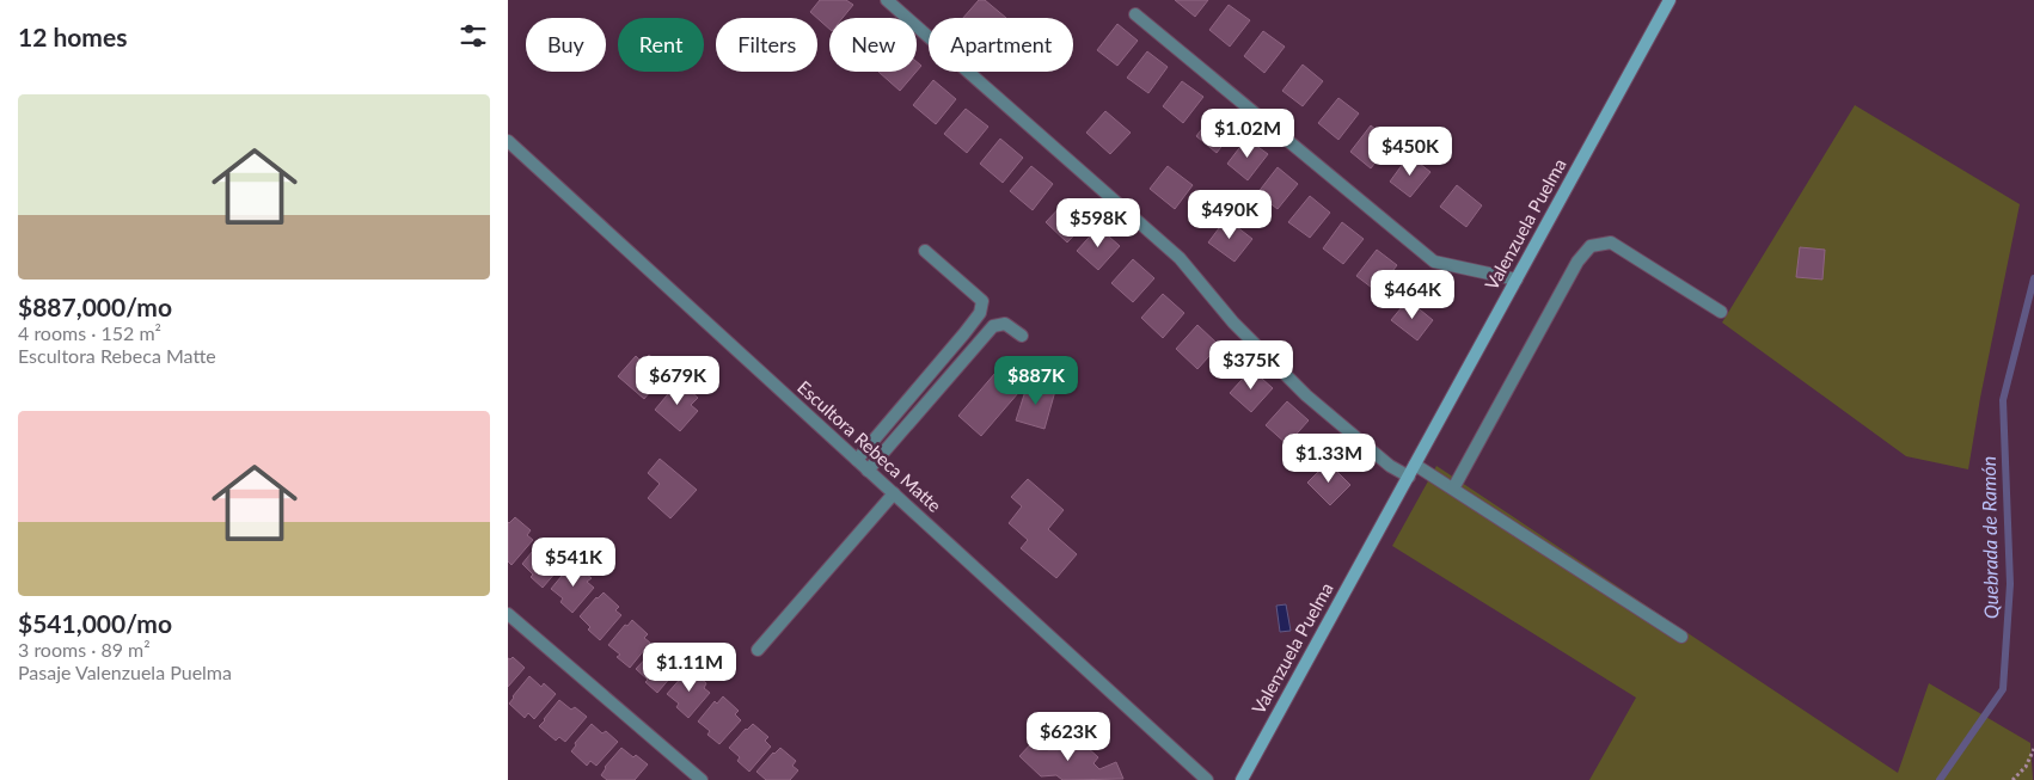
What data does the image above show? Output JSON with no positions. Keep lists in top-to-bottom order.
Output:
{
  "streets": {
    "street": ["Valenzuela Puelma", "Escultora Rebeca Matte"]
  },
  "water": ["Quebrada de Ramón"],
  "page": {
    "heading": "12 homes",
    "chip": [
      "Buy",
      "Rent",
      "Filters",
      "New",
      "Apartment"
    ],
    "list": [
      {
        "name": "$887,000/mo",
        "note": "4 rooms · 152 m² · Escultora Rebeca Matte"
      },
      {
        "name": "$541,000/mo",
        "note": "3 rooms · 89 m² · Pasaje Valenzuela Puelma"
      }
    ],
    "price": [
      "$1.02M",
      "$450K",
      "$490K",
      "$598K",
      "$464K",
      "$375K",
      "$679K",
      "$887K",
      "$1.33M",
      "$541K",
      "$1.11M",
      "$623K"
    ]
  }
}
